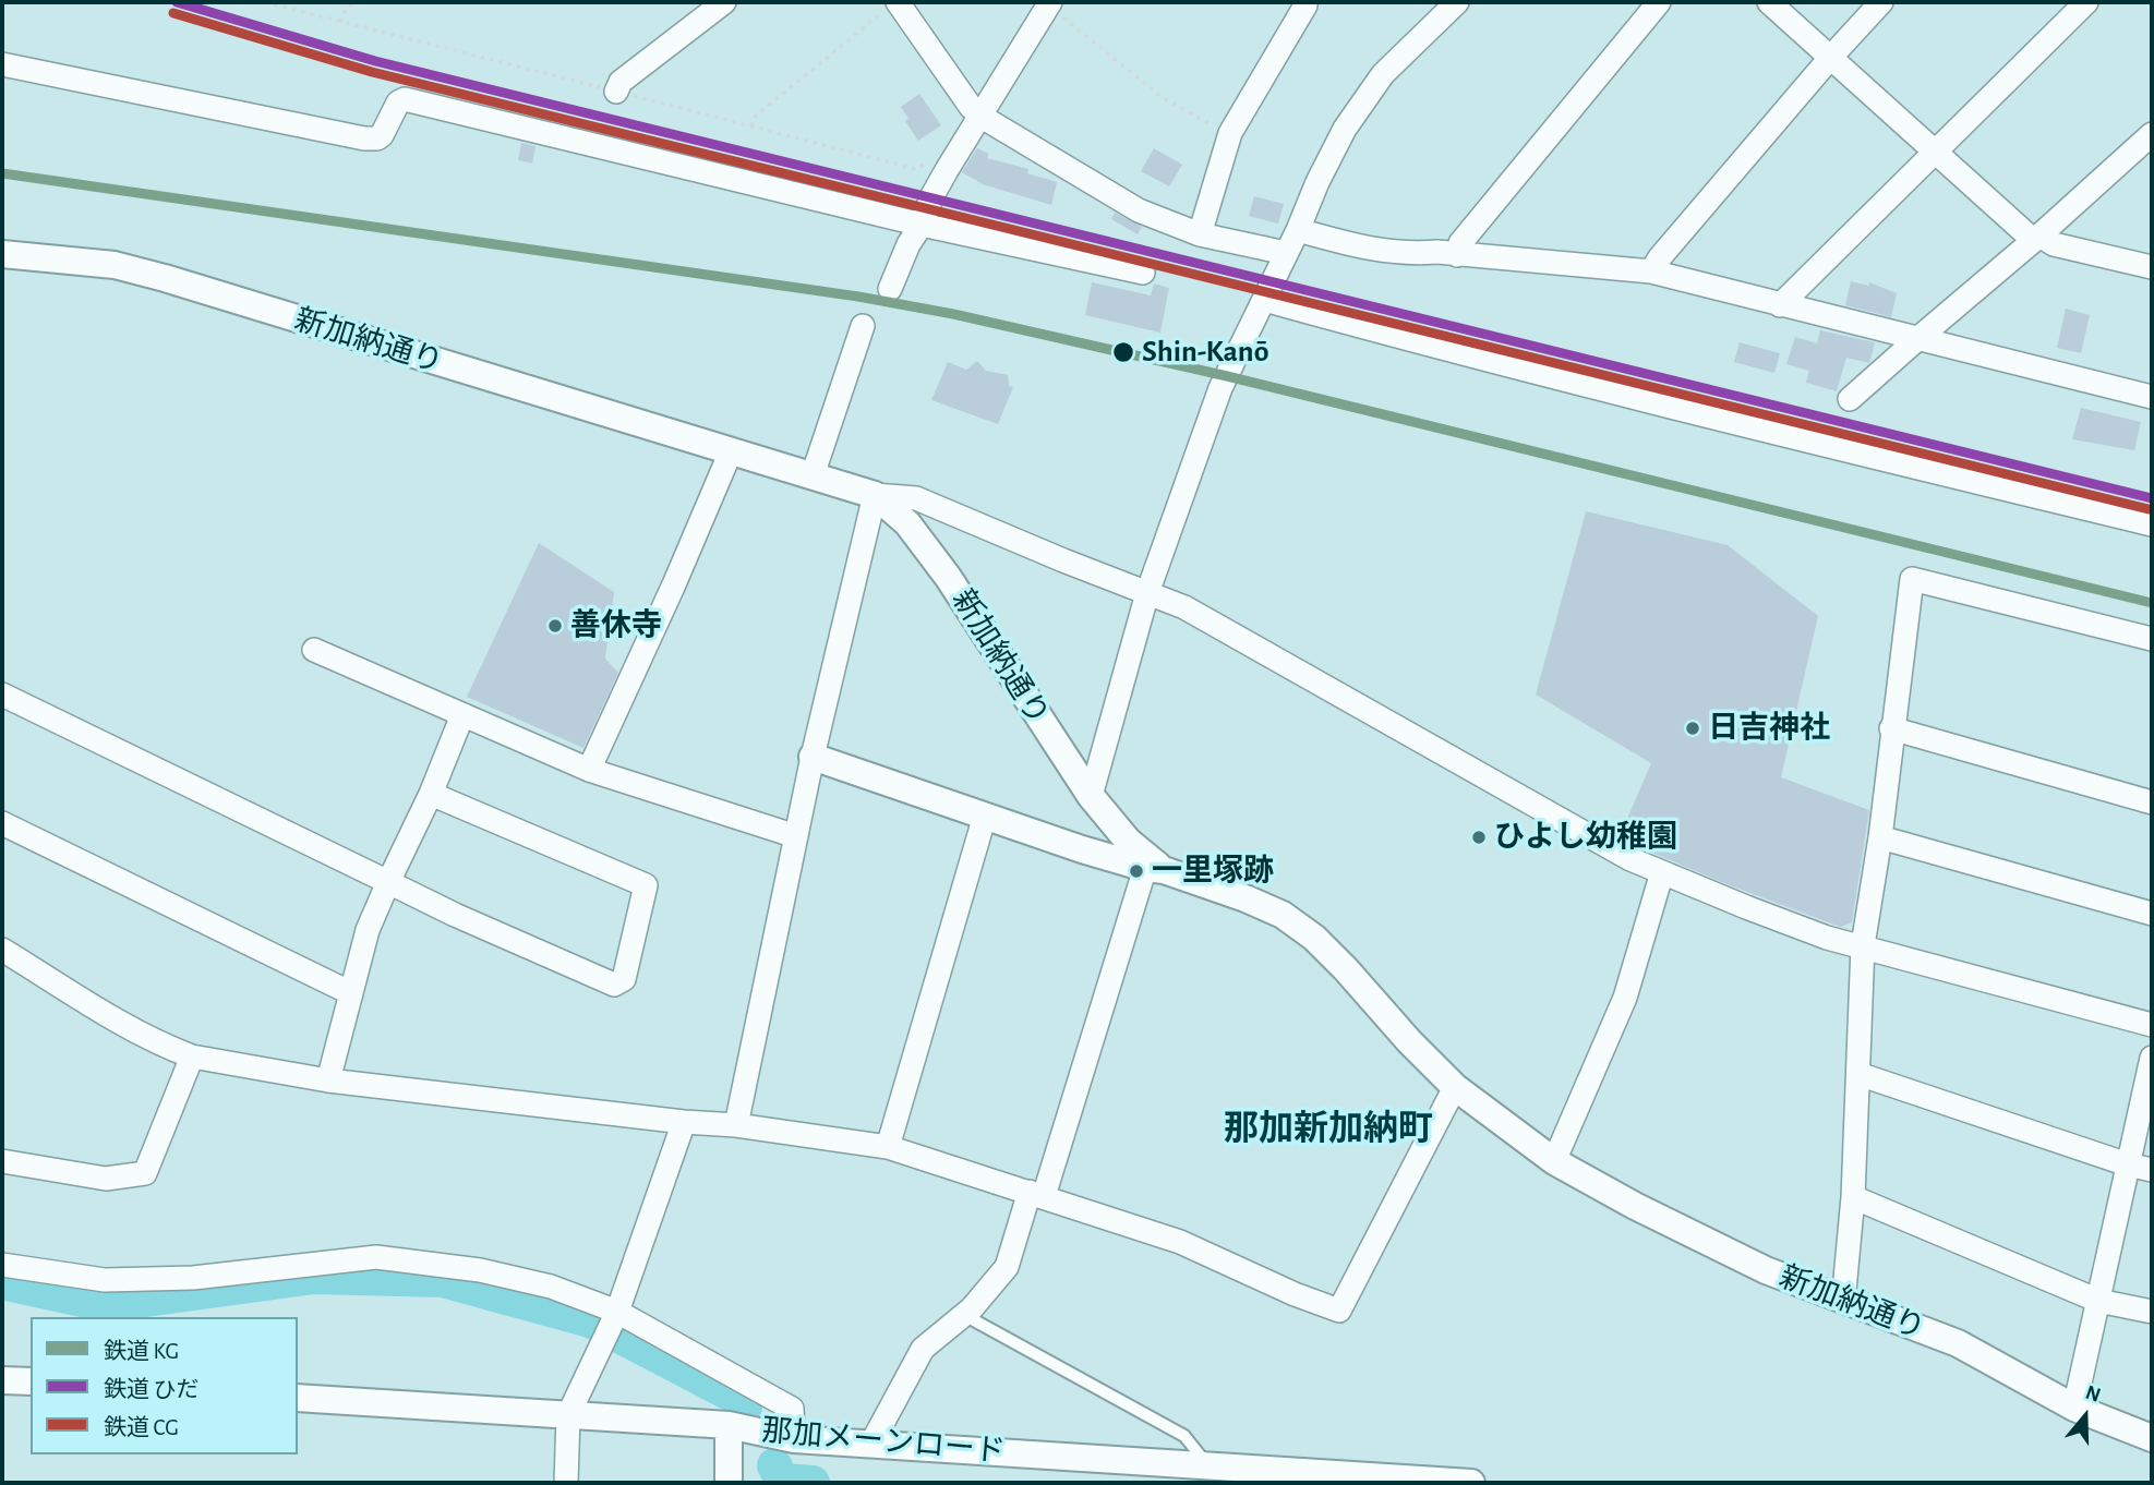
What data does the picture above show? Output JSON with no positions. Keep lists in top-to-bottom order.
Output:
{
  "streets": {
    "street": ["新加納通り", "那加メーンロード"]
  },
  "districts": ["那加新加納町"],
  "places": [
    "Shin-Kanō",
    "善休寺",
    "日吉神社",
    "ひよし幼稚園",
    "一里塚跡"
  ],
  "lines": ["rail line ひだ", "rail line CG", "rail line KG"],
  "legend": ["鉄道 KG", "鉄道 ひだ", "鉄道 CG"],
  "north": "top"
}
